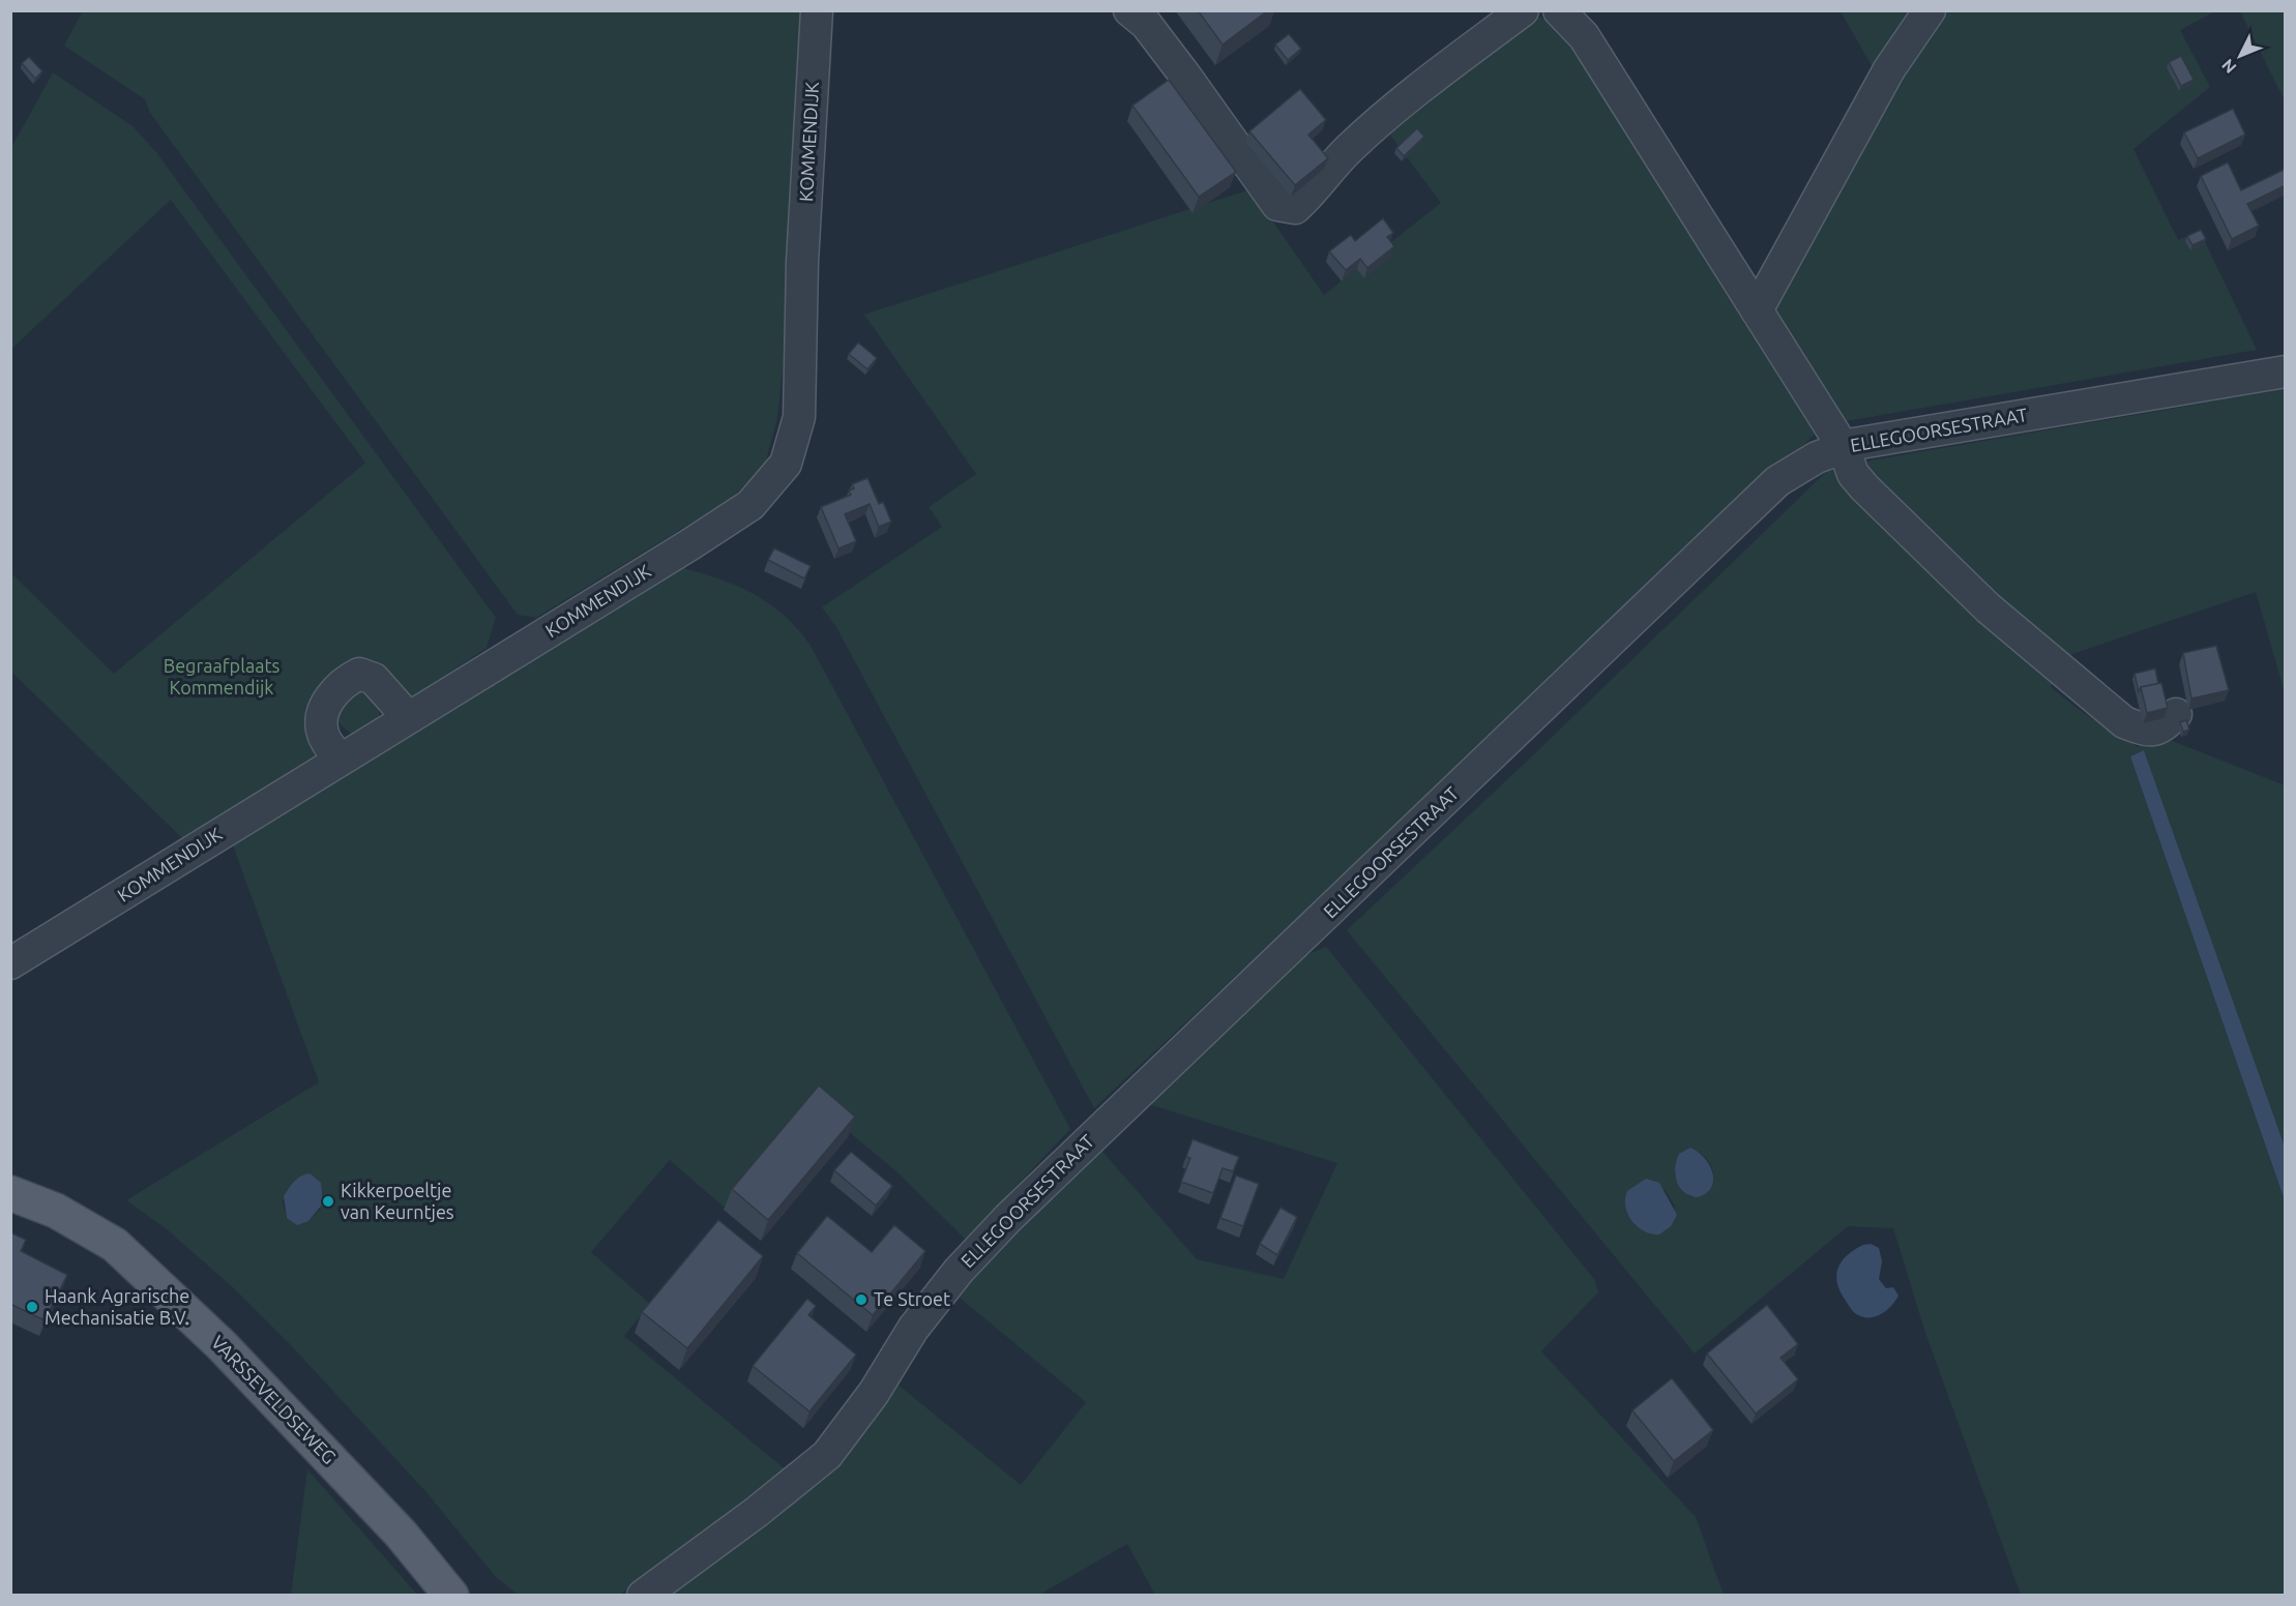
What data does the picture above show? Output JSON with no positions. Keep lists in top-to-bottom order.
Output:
{
  "streets": {
    "main road": ["VARSSEVELDSEWEG"],
    "street": ["KOMMENDIJK", "ELLEGOORSESTRAAT"]
  },
  "parks": ["Begraafplaats Kommendijk"],
  "places": ["Kikkerpoeltje van Keurntjes", "Te Stroet", "Haank Agrarische Mechanisatie B.V."],
  "north": "bottom left"
}
